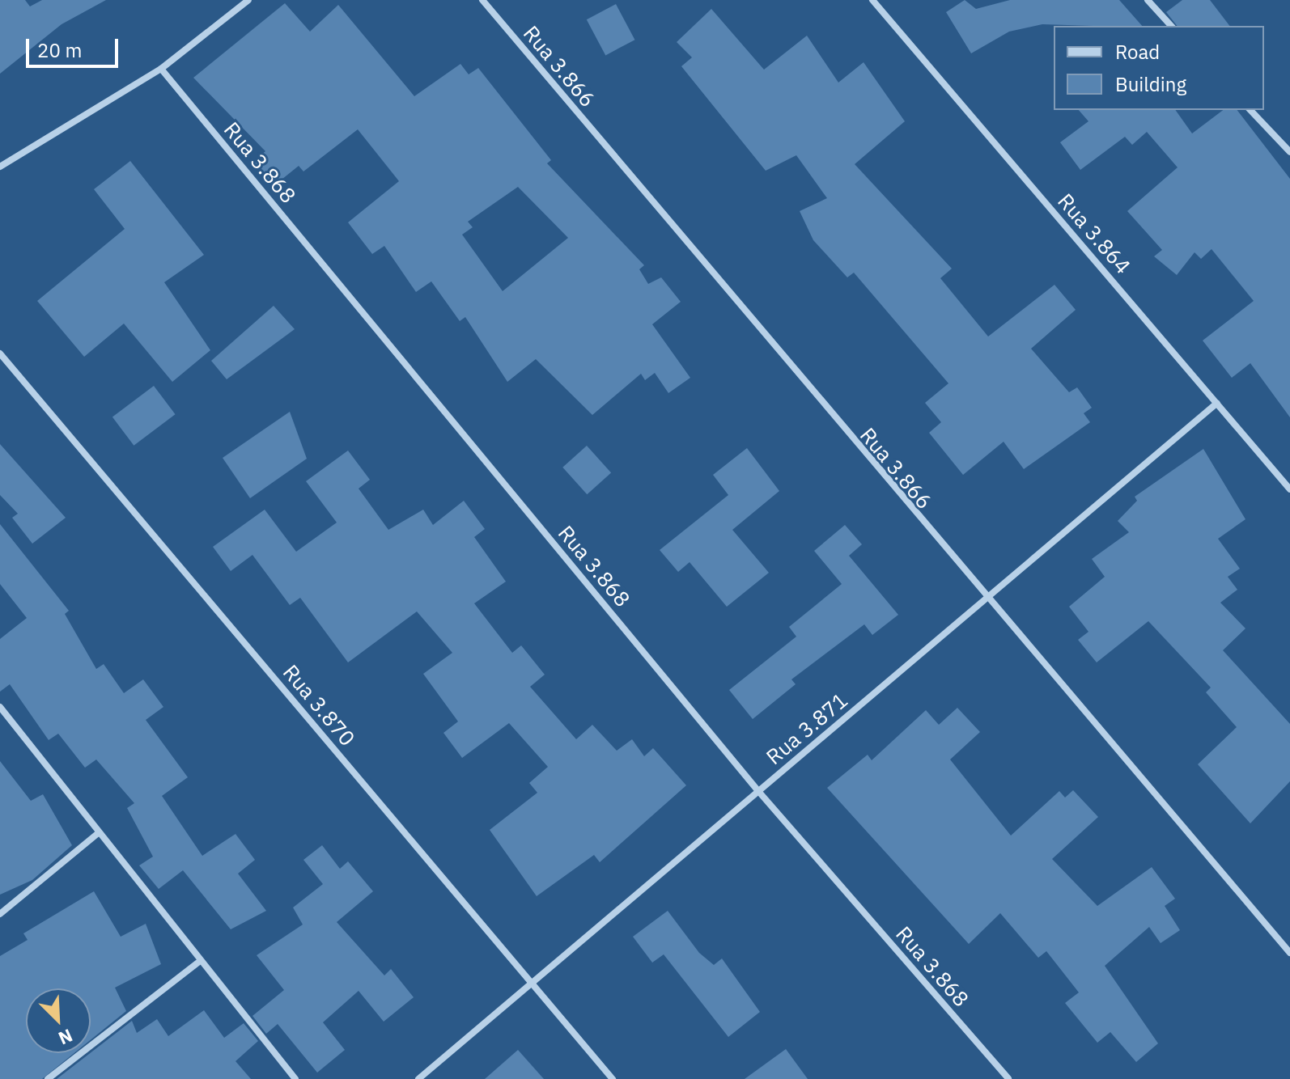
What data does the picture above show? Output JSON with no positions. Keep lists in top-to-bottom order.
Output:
{
  "streets": {
    "street": [
      "Rua 3.866",
      "Rua 3.868",
      "Rua 3.864",
      "Rua 3.870",
      "Rua 3.871"
    ]
  },
  "crossings": [
    ["Rua 3.866", "Rua 3.871"],
    ["Rua 3.868", "Rua 3.871"],
    ["Rua 3.864", "Rua 3.871"],
    ["Rua 3.870", "Rua 3.871"]
  ],
  "legend": ["Road", "Building"],
  "scale_bar": "20 m",
  "north": "bottom right"
}
